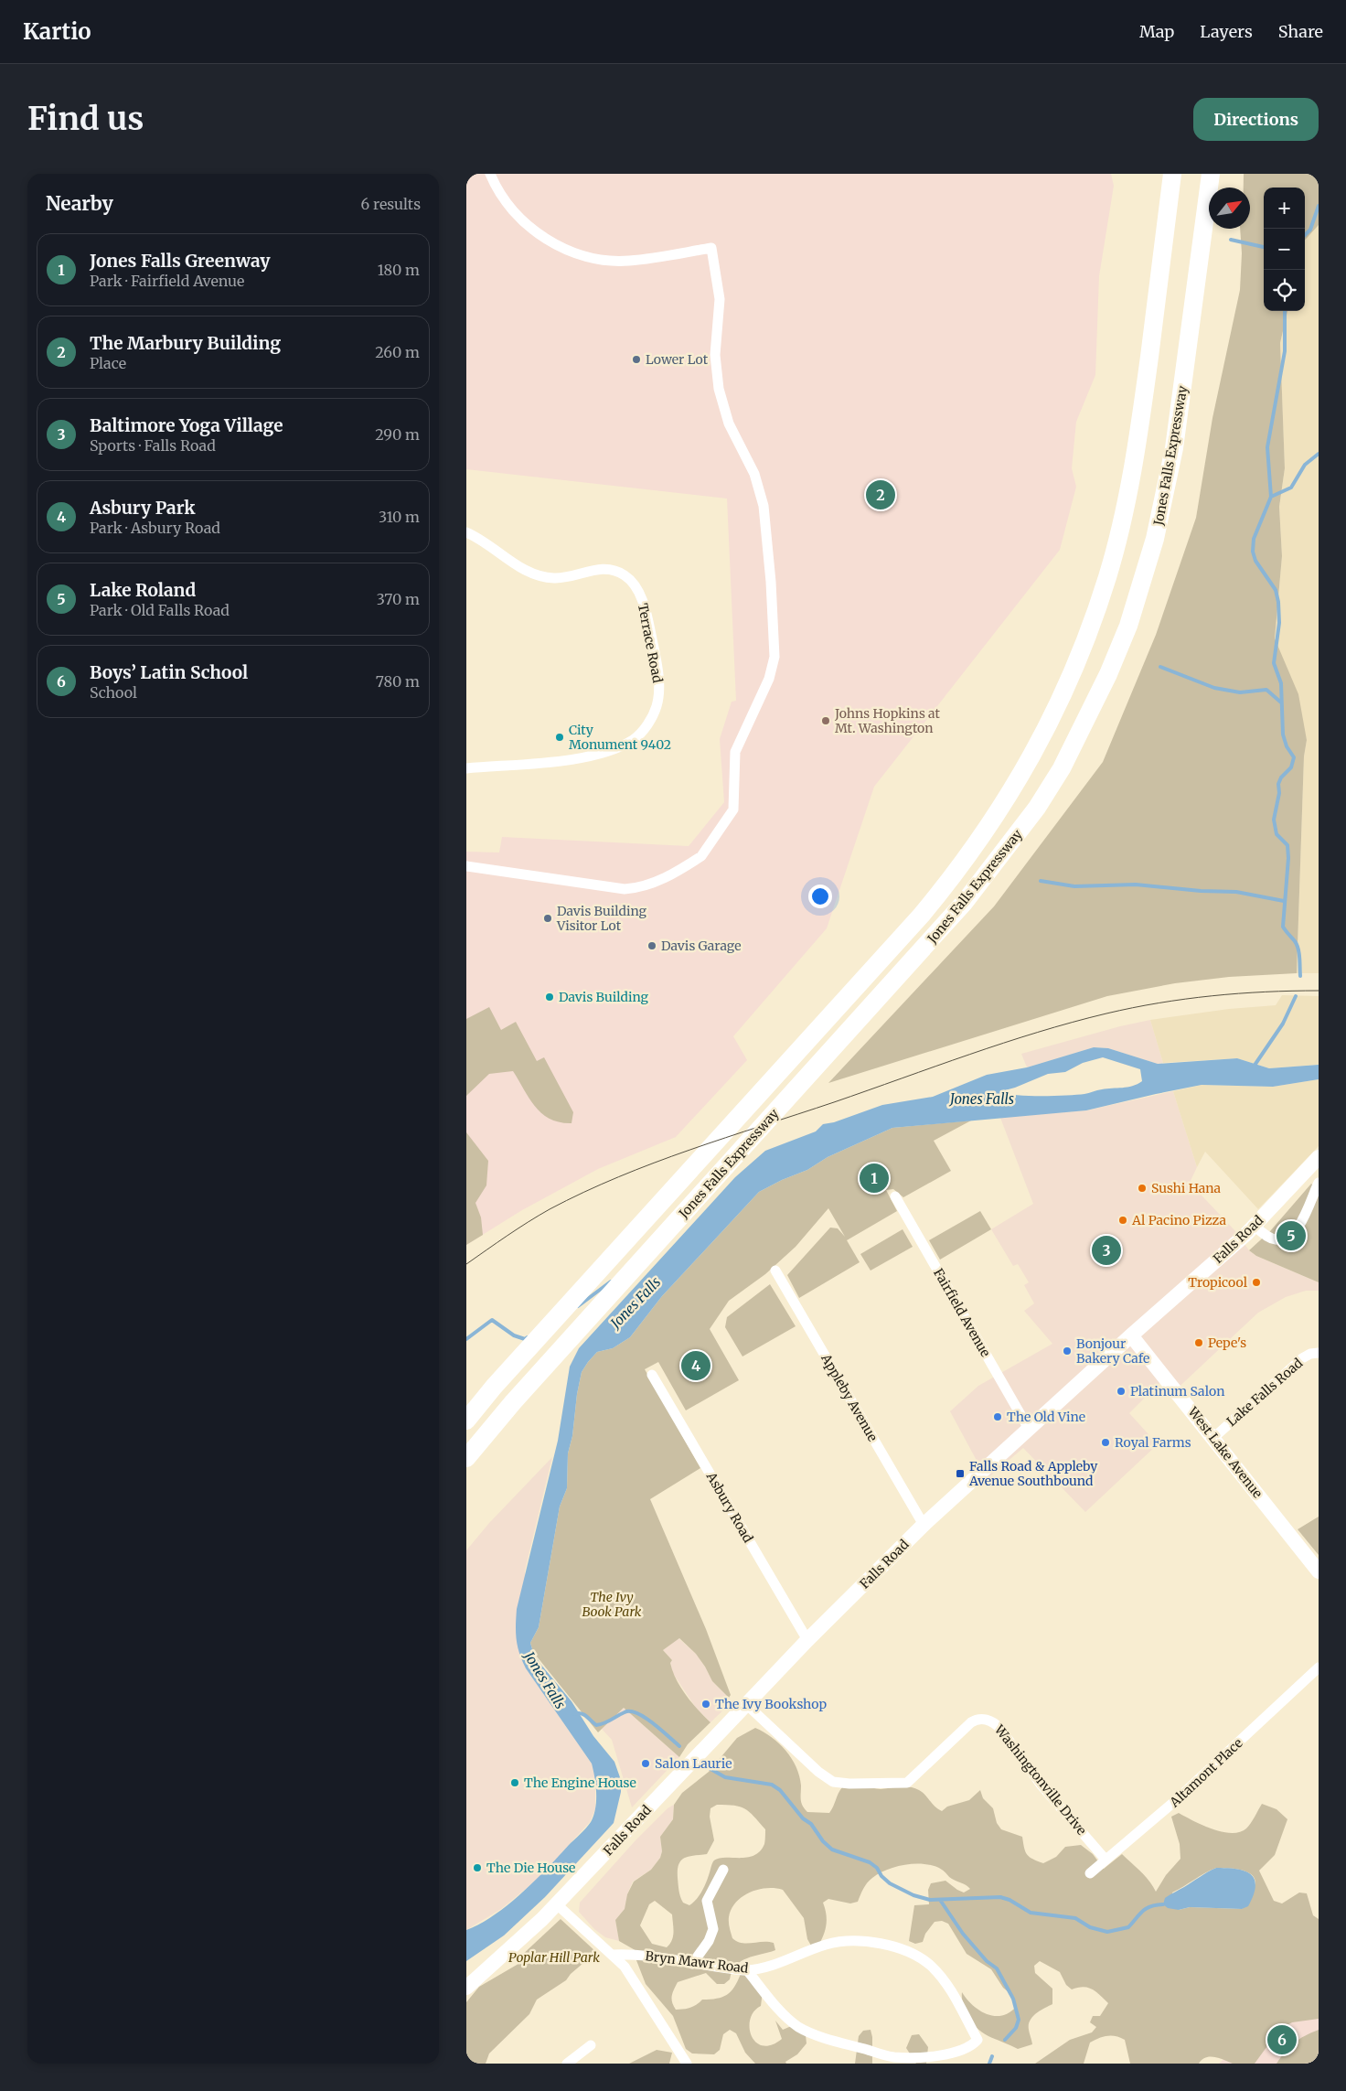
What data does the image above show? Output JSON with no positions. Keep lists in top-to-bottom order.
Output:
{
  "streets": {
    "highway": ["Jones Falls Expressway"],
    "main road": ["Falls Road", "West Lake Avenue"],
    "street": [
      "Terrace Road",
      "Fairfield Avenue",
      "Lake Falls Road",
      "Appleby Avenue",
      "Asbury Road",
      "Altamont Place",
      "Washingtonville Drive",
      "Bryn Mawr Road"
    ]
  },
  "crossings": [
    ["Falls Road", "Fairfield Avenue"],
    ["Falls Road", "Appleby Avenue"],
    ["Falls Road", "West Lake Avenue"],
    ["Falls Road", "Asbury Road"],
    ["Falls Road", "Washingtonville Drive"],
    ["Lake Falls Road", "West Lake Avenue"],
    ["Altamont Place", "Washingtonville Drive"]
  ],
  "water": ["Jones Falls"],
  "parks": ["The Ivy Book Park", "Poplar Hill Park"],
  "places": {
    "other": [
      "Lower Lot",
      "Johns Hopkins at Mt. Washington",
      "City Monument 9402",
      "Davis Building Visitor Lot",
      "Davis Garage",
      "Davis Building",
      "Sushi Hana",
      "Al Pacino Pizza",
      "Tropicool",
      "Pepe's",
      "Bonjour Bakery Cafe",
      "Platinum Salon",
      "The Old Vine",
      "Royal Farms",
      "The Ivy Bookshop",
      "Salon Laurie",
      "The Engine House",
      "The Die House"
    ],
    "transit": ["Falls Road & Appleby Avenue Southbound"]
  },
  "north": "top right",
  "page": {
    "header": "Kartio",
    "nav": ["Map", "Layers", "Share"],
    "buttons": "Directions",
    "title": "Find us",
    "heading": ["Nearby", "6 results"],
    "map_buttons": ["+", "−"],
    "list": [
      {
        "mark": "1",
        "name": "Jones Falls Greenway",
        "note": "Park · Fairfield Avenue",
        "value": "180 m"
      },
      {
        "mark": "2",
        "name": "The Marbury Building",
        "note": "Place",
        "value": "260 m"
      },
      {
        "mark": "3",
        "name": "Baltimore Yoga Village",
        "note": "Sports · Falls Road",
        "value": "290 m"
      },
      {
        "mark": "4",
        "name": "Asbury Park",
        "note": "Park · Asbury Road",
        "value": "310 m"
      },
      {
        "mark": "5",
        "name": "Lake Roland",
        "note": "Park · Old Falls Road",
        "value": "370 m"
      },
      {
        "mark": "6",
        "name": "Boys’ Latin School",
        "note": "School",
        "value": "780 m"
      }
    ],
    "pins": [
      "2",
      "1",
      "5",
      "3",
      "4",
      "6"
    ]
  }
}
